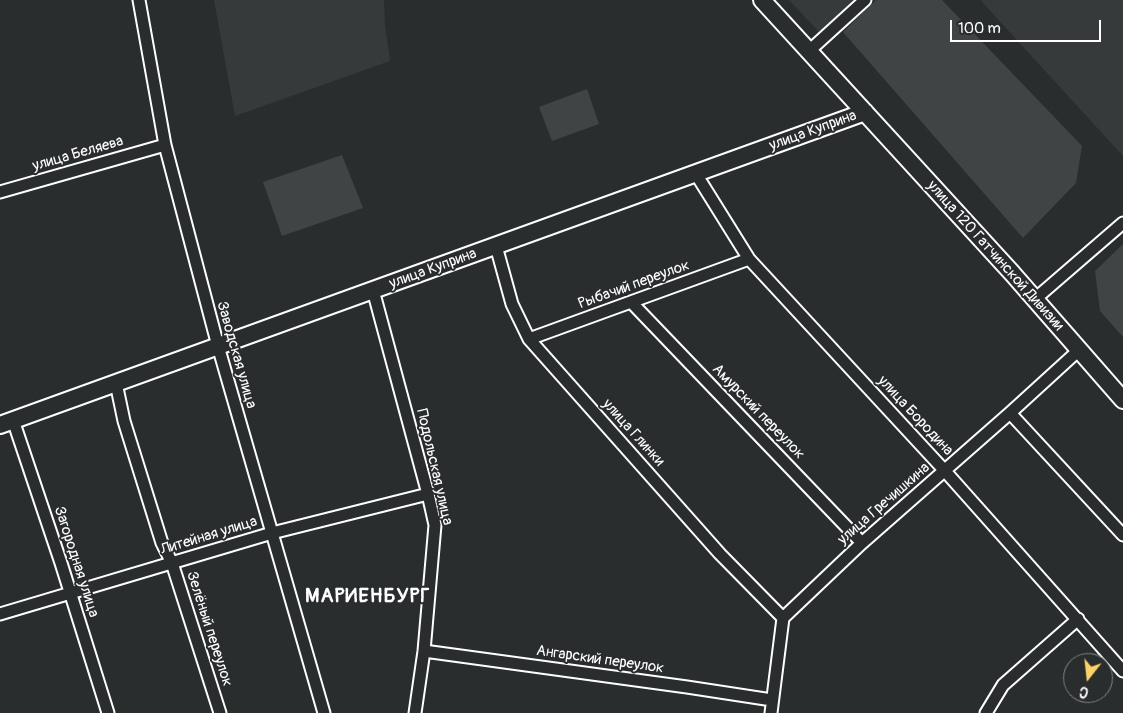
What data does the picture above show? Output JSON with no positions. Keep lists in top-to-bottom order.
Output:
{
  "streets": {
    "street": [
      "улица Куприна",
      "улица Беляева",
      "улица 120 Гатчинской Дивизии",
      "Рыбачий переулок",
      "Заводская улица",
      "Амурский переулок",
      "улица Бородина",
      "улица Глинки",
      "Подольская улица",
      "улица Гречишкина",
      "Литейная улица",
      "Загородная улица",
      "Зелёный переулок",
      "Ангарский переулок"
    ]
  },
  "crossings": [
    ["улица Куприна", "улица 120 Гатчинской Дивизии"],
    ["улица Куприна", "Заводская улица"],
    ["улица Куприна", "улица Бородина"],
    ["улица Куприна", "улица Глинки"],
    ["улица Куприна", "Подольская улица"],
    ["улица Куприна", "Загородная улица"],
    ["улица Куприна", "Зелёный переулок"],
    ["улица Беляева", "Заводская улица"],
    ["улица 120 Гатчинской Дивизии", "улица Гречишкина"],
    ["Рыбачий переулок", "Амурский переулок"],
    ["Рыбачий переулок", "улица Бородина"],
    ["Рыбачий переулок", "улица Глинки"],
    ["Заводская улица", "Литейная улица"],
    ["Амурский переулок", "улица Гречишкина"],
    ["улица Бородина", "улица Гречишкина"],
    ["улица Глинки", "улица Гречишкина"],
    ["Подольская улица", "Литейная улица"],
    ["Подольская улица", "Ангарский переулок"],
    ["Литейная улица", "Загородная улица"],
    ["Литейная улица", "Зелёный переулок"]
  ],
  "districts": ["МАРИЕНБУРГ"],
  "scale_bar": "100 m",
  "north": "bottom"
}
